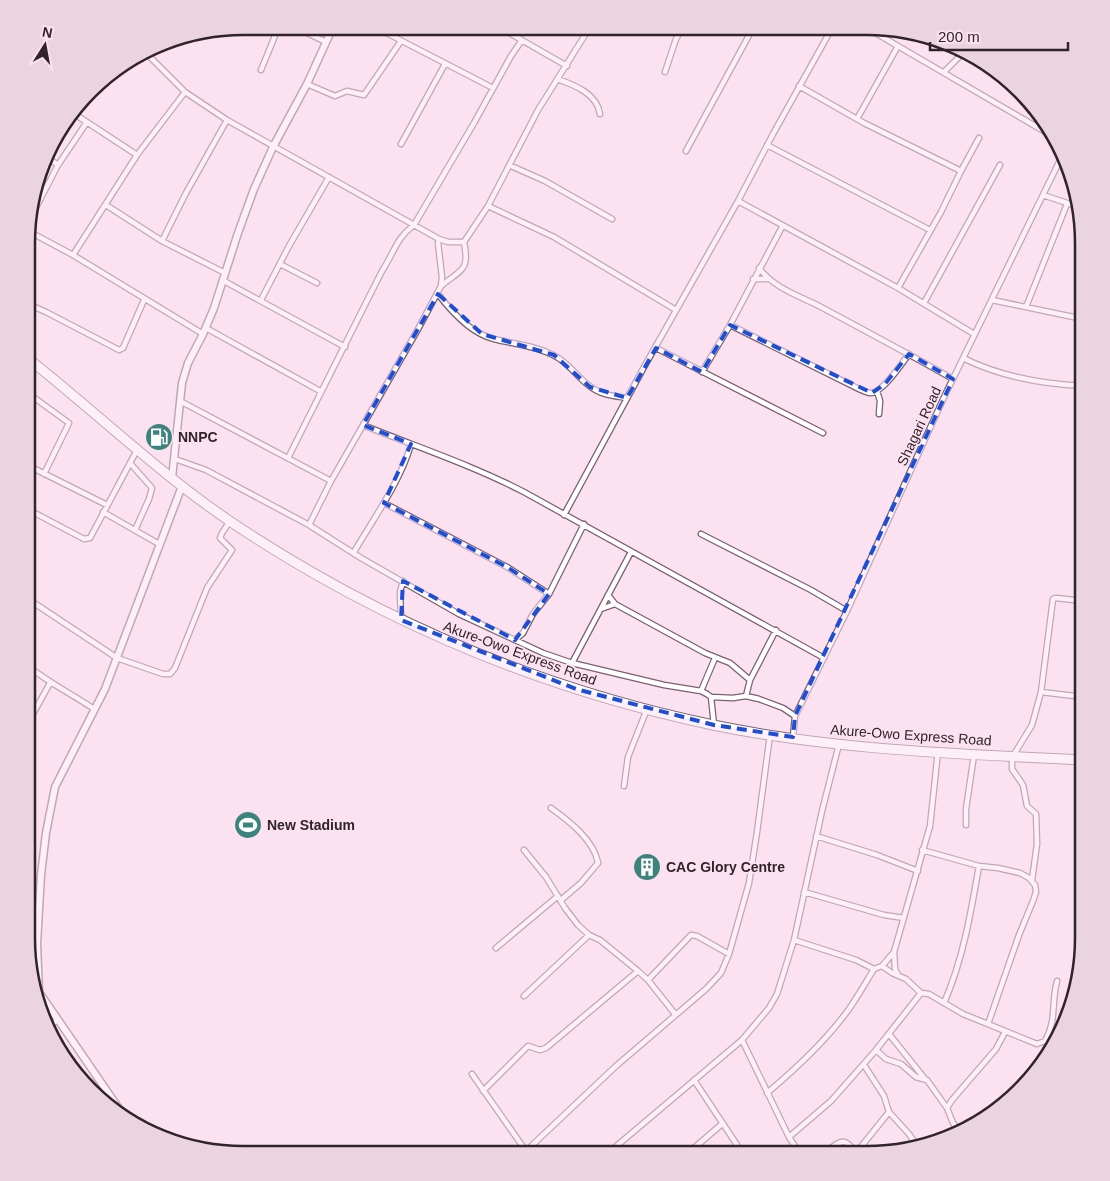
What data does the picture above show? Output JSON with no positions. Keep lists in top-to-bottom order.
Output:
{
  "streets": {
    "highway": ["Akure-Owo Express Road"],
    "street": ["Shagari Road"]
  },
  "places": {
    "fuel station": ["NNPC"],
    "sports": ["New Stadium"],
    "building": ["CAC Glory Centre"]
  },
  "scale_bar": "200 m",
  "north": "top"
}
